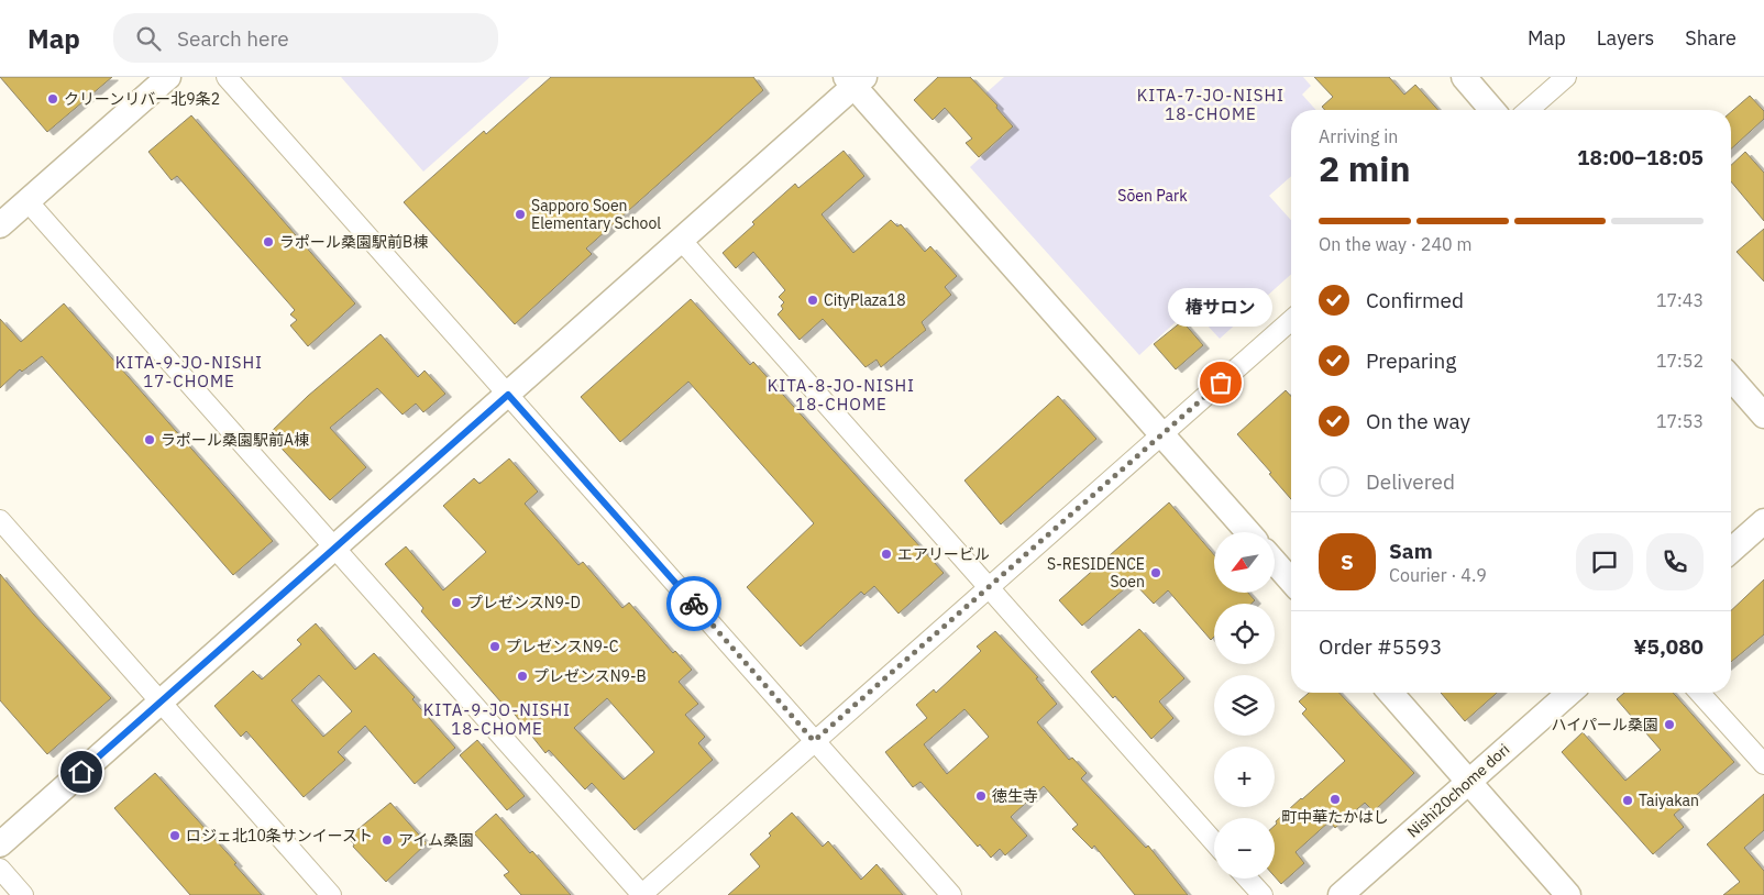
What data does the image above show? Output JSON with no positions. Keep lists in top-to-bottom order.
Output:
{
  "streets": {
    "street": ["Nishi20chome dori"]
  },
  "districts": [
    "KITA-7-JO-NISHI 18-CHOME",
    "KITA-9-JO-NISHI 17-CHOME",
    "KITA-8-JO-NISHI 18-CHOME",
    "KITA-9-JO-NISHI 18-CHOME"
  ],
  "parks": ["Sōen Park"],
  "places": [
    "クリーンリバー北9条2",
    "Sapporo Soen Elementary School",
    "ラポール桑園駅前B棟",
    "CityPlaza18",
    "椿サロン",
    "ラポール桑園駅前A棟",
    "エアリービル",
    "S-RESIDENCE Soen",
    "プレゼンスN9-D",
    "プレゼンスN9-C",
    "プレゼンスN9-B",
    "ハイパール桑園",
    "徳生寺",
    "町中華たかはし",
    "Taiyakan",
    "ロジェ北10条サンイースト",
    "アイム桑園"
  ],
  "north": "bottom left",
  "page": {
    "header": "Map",
    "search": "Search here",
    "nav": ["Map", "Layers", "Share"],
    "heading": ["2 min", "Arriving in", "18:00–18:05"],
    "panel": [
      "Sam",
      "Courier · 4.9",
      "Order #5593",
      "¥5,080"
    ],
    "bar": "On the way · 240 m",
    "list": [
      ["Confirmed", "17:43"],
      ["Preparing", "17:52"],
      ["On the way", "17:53"],
      "Delivered"
    ],
    "bubble": "椿サロン",
    "map_buttons": ["+", "−"],
    "round": "S"
  }
}
